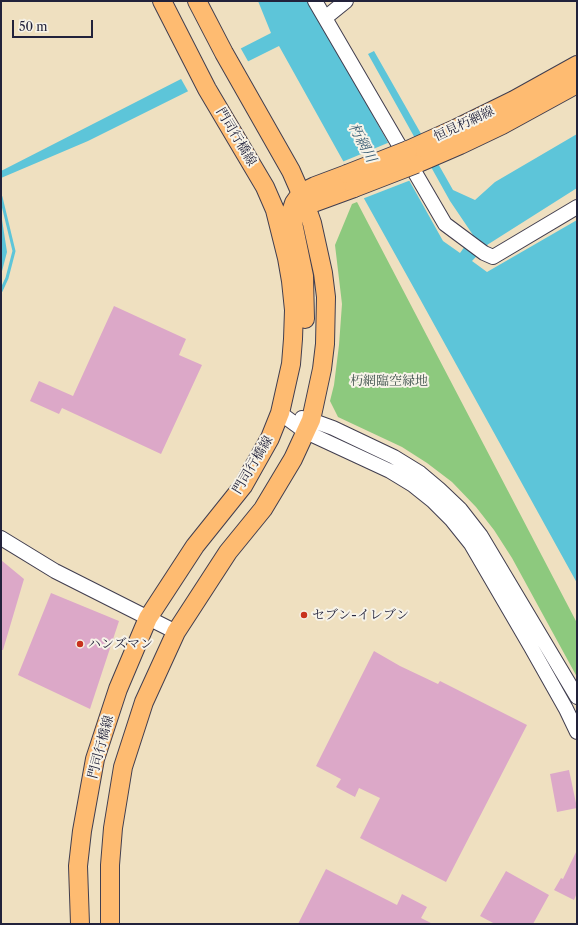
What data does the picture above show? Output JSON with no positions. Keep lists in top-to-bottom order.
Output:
{
  "streets": {
    "main road": ["恒見朽網線", "門司行橋線"]
  },
  "crossings": [
    ["恒見朽網線", "門司行橋線"]
  ],
  "water": ["朽網川"],
  "parks": ["朽網臨空緑地"],
  "places": ["セブン-イレブン", "ハンズマン"],
  "scale_bar": "50 m"
}
